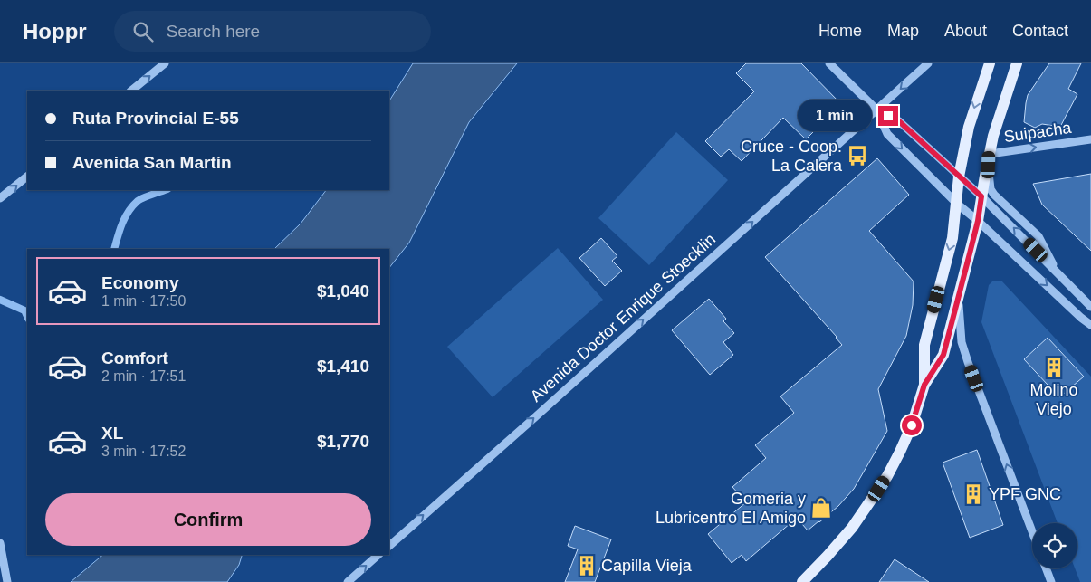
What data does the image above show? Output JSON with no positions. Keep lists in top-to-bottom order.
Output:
{
  "streets": {
    "street": ["Suipacha", "Avenida Doctor Enrique Stoecklin"]
  },
  "one_way": ["Suipacha", "Avenida Doctor Enrique Stoecklin"],
  "places": {
    "bus stop": ["Cruce - Coop. La Calera"],
    "building": ["Molino Viejo", "YPF GNC", "Capilla Vieja"],
    "shop": ["Gomeria y Lubricentro El Amigo"]
  },
  "page": {
    "header": "Hoppr",
    "search": "Search here",
    "nav": [
      "Home",
      "Map",
      "About",
      "Contact"
    ],
    "banner": ["Ruta Provincial E-55", "Avenida San Martín"],
    "bubble": "1 min",
    "list": [
      {
        "name": "Economy",
        "note": "1 min · 17:50",
        "value": "$1,040"
      },
      {
        "name": "Comfort",
        "note": "2 min · 17:51",
        "value": "$1,410"
      },
      {
        "name": "XL",
        "note": "3 min · 17:52",
        "value": "$1,770"
      }
    ],
    "buttons": "Confirm"
  }
}
